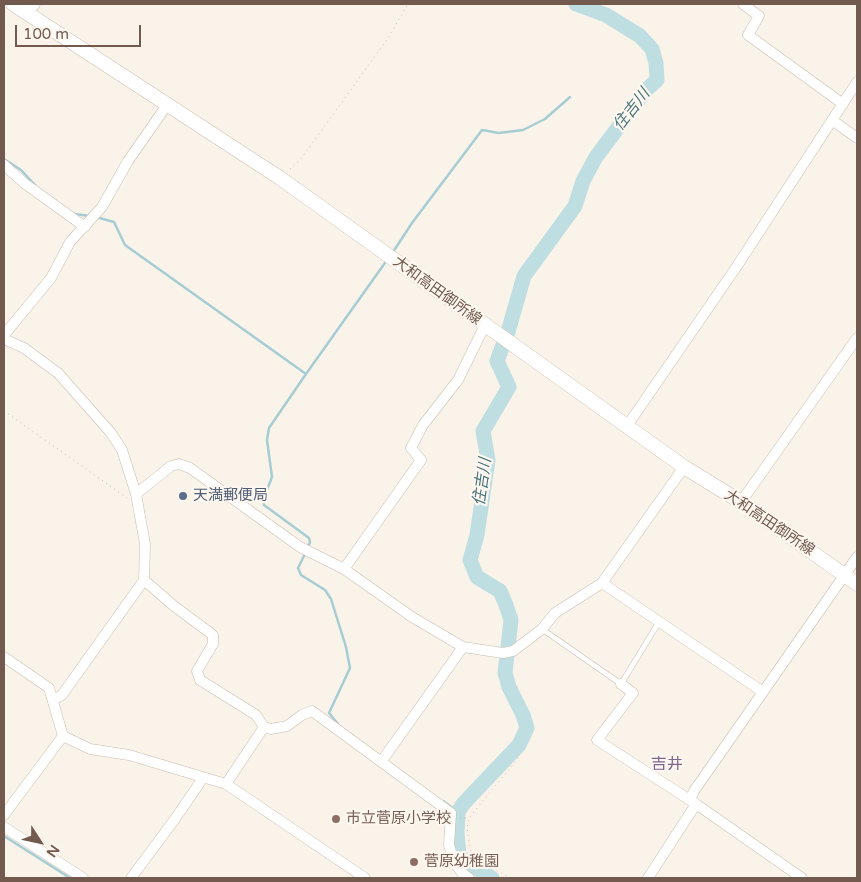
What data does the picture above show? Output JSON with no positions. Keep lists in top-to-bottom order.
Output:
{
  "streets": {
    "main road": ["大和高田御所線"]
  },
  "districts": ["吉井"],
  "water": ["住吉川"],
  "places": ["天満郵便局", "市立菅原小学校", "菅原幼稚園"],
  "scale_bar": "100 m",
  "north": "bottom right"
}
